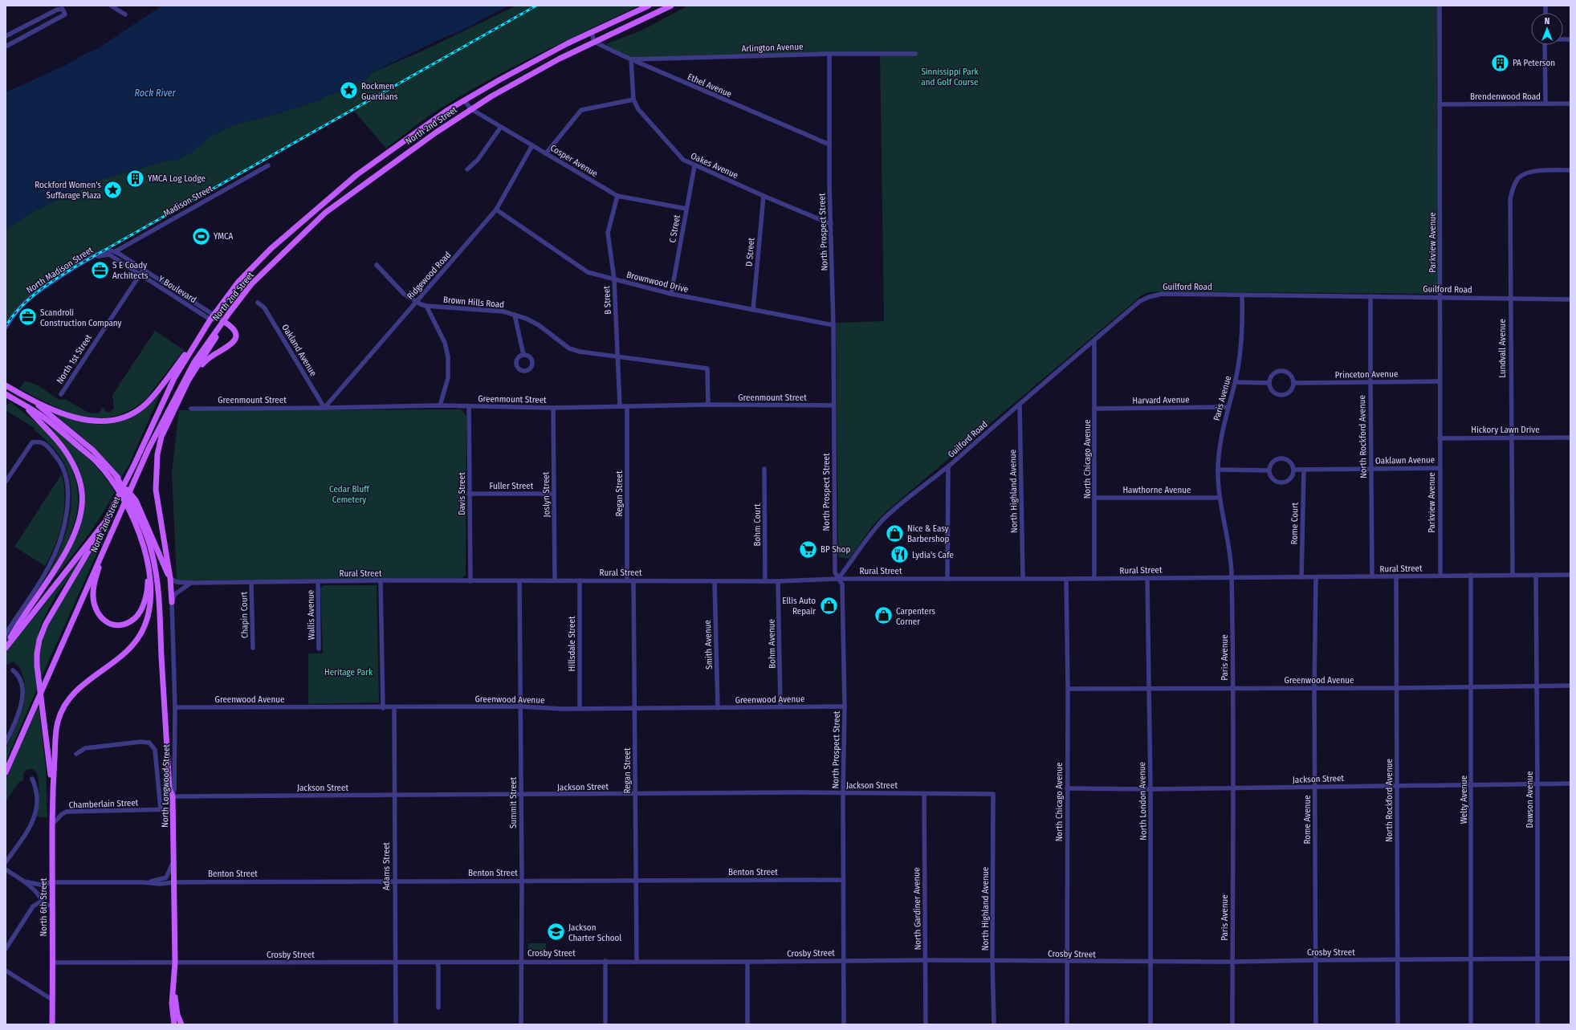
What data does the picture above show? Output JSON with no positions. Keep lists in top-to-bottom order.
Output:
{
  "streets": {
    "main road": ["North 2nd Street", "North Longwood Street", "North 6th Street"],
    "street": [
      "Arlington Avenue",
      "Ethel Avenue",
      "Brendenwood Road",
      "Cosper Avenue",
      "Oakes Avenue",
      "Madison Street",
      "C Street",
      "North Prospect Street",
      "Parkview Avenue",
      "D Street",
      "North Madison Street",
      "Ridgewood Road",
      "Brownwood Drive",
      "Guilford Road",
      "Y Boulevard",
      "B Street",
      "Brown Hills Road",
      "Lundvall Avenue",
      "Oakland Avenue",
      "North 1st Street",
      "Princeton Avenue",
      "Greenmount Street",
      "Paris Avenue",
      "Harvard Avenue",
      "Hickory Lawn Drive",
      "North Rockford Avenue",
      "North Chicago Avenue",
      "Oaklawn Avenue",
      "Fuller Street",
      "Hawthorne Avenue",
      "North Highland Avenue",
      "Davis Street",
      "Regan Street",
      "Joslyn Street",
      "Rome Court",
      "Bohm Court",
      "Rural Street",
      "Chapin Court",
      "Wallis Avenue",
      "Hillsdale Street",
      "Bohm Avenue",
      "Smith Avenue",
      "Greenwood Avenue",
      "Jackson Street",
      "Welty Avenue",
      "Dawson Avenue",
      "North London Avenue",
      "Summit Street",
      "Chamberlain Street",
      "Rome Avenue",
      "Adams Street",
      "Benton Street",
      "North Gardiner Avenue",
      "Crosby Street"
    ]
  },
  "crossings": [
    ["Arlington Avenue", "Ethel Avenue"],
    ["Arlington Avenue", "Oakes Avenue"],
    ["Arlington Avenue", "North Prospect Street"],
    ["Ethel Avenue", "North 2nd Street"],
    ["Ethel Avenue", "Oakes Avenue"],
    ["Ethel Avenue", "North Prospect Street"],
    ["Brendenwood Road", "Parkview Avenue"],
    ["North 2nd Street", "Cosper Avenue"],
    ["North 2nd Street", "Y Boulevard"],
    ["Cosper Avenue", "C Street"],
    ["Cosper Avenue", "Ridgewood Road"],
    ["Cosper Avenue", "B Street"],
    ["Oakes Avenue", "C Street"],
    ["Oakes Avenue", "North Prospect Street"],
    ["Oakes Avenue", "D Street"],
    ["Madison Street", "North Madison Street"],
    ["Madison Street", "Y Boulevard"],
    ["C Street", "Brownwood Drive"],
    ["North Prospect Street", "Brownwood Drive"],
    ["North Prospect Street", "Guilford Road"],
    ["North Prospect Street", "Greenmount Street"],
    ["North Prospect Street", "Rural Street"],
    ["North Prospect Street", "Greenwood Avenue"],
    ["North Prospect Street", "Jackson Street"],
    ["North Prospect Street", "Benton Street"],
    ["North Prospect Street", "Crosby Street"],
    ["Parkview Avenue", "Guilford Road"],
    ["Parkview Avenue", "Princeton Avenue"],
    ["Parkview Avenue", "Hickory Lawn Drive"],
    ["Parkview Avenue", "Oaklawn Avenue"],
    ["Parkview Avenue", "Rural Street"],
    ["D Street", "Brownwood Drive"],
    ["North Madison Street", "Y Boulevard"],
    ["Ridgewood Road", "Brownwood Drive"],
    ["Ridgewood Road", "Brown Hills Road"],
    ["Ridgewood Road", "Oakland Avenue"],
    ["Ridgewood Road", "Greenmount Street"],
    ["Brownwood Drive", "B Street"],
    ["Guilford Road", "Lundvall Avenue"],
    ["Guilford Road", "Paris Avenue"],
    ["Guilford Road", "North Rockford Avenue"],
    ["Guilford Road", "North Chicago Avenue"],
    ["Guilford Road", "North Highland Avenue"],
    ["Guilford Road", "Rural Street"],
    ["Y Boulevard", "North 1st Street"],
    ["B Street", "Brown Hills Road"],
    ["B Street", "Greenmount Street"],
    ["Brown Hills Road", "Greenmount Street"],
    ["Lundvall Avenue", "Hickory Lawn Drive"],
    ["Lundvall Avenue", "Rural Street"],
    ["Oakland Avenue", "Greenmount Street"],
    ["Princeton Avenue", "North Rockford Avenue"],
    ["Greenmount Street", "Davis Street"],
    ["Greenmount Street", "Regan Street"],
    ["Greenmount Street", "Joslyn Street"],
    ["Paris Avenue", "Harvard Avenue"],
    ["Paris Avenue", "Hawthorne Avenue"],
    ["Paris Avenue", "Rural Street"],
    ["Paris Avenue", "Greenwood Avenue"],
    ["Paris Avenue", "Jackson Street"],
    ["Paris Avenue", "Crosby Street"],
    ["Harvard Avenue", "North Chicago Avenue"],
    ["North Rockford Avenue", "Oaklawn Avenue"],
    ["North Rockford Avenue", "Rural Street"],
    ["North Rockford Avenue", "Greenwood Avenue"],
    ["North Rockford Avenue", "Jackson Street"],
    ["North Rockford Avenue", "Crosby Street"],
    ["North Chicago Avenue", "Hawthorne Avenue"],
    ["North Chicago Avenue", "Rural Street"],
    ["North Chicago Avenue", "Greenwood Avenue"],
    ["North Chicago Avenue", "Jackson Street"],
    ["North Chicago Avenue", "Crosby Street"],
    ["Oaklawn Avenue", "Rome Court"],
    ["Fuller Street", "Davis Street"],
    ["Fuller Street", "Joslyn Street"],
    ["North Highland Avenue", "Rural Street"],
    ["North Highland Avenue", "Jackson Street"],
    ["North Highland Avenue", "Crosby Street"],
    ["Davis Street", "Rural Street"],
    ["Regan Street", "Rural Street"],
    ["Regan Street", "Greenwood Avenue"],
    ["Regan Street", "Jackson Street"],
    ["Regan Street", "Benton Street"],
    ["Regan Street", "Crosby Street"],
    ["Joslyn Street", "Rural Street"],
    ["Rome Court", "Rural Street"],
    ["Bohm Court", "Rural Street"],
    ["Rural Street", "Chapin Court"],
    ["Rural Street", "Wallis Avenue"],
    ["Rural Street", "Hillsdale Street"],
    ["Rural Street", "Bohm Avenue"],
    ["Rural Street", "Smith Avenue"],
    ["Rural Street", "Welty Avenue"],
    ["Rural Street", "Dawson Avenue"],
    ["Rural Street", "North London Avenue"],
    ["Rural Street", "Summit Street"],
    ["Rural Street", "Rome Avenue"],
    ["Hillsdale Street", "Greenwood Avenue"],
    ["Bohm Avenue", "Greenwood Avenue"],
    ["Smith Avenue", "Greenwood Avenue"],
    ["Greenwood Avenue", "North Longwood Street"],
    ["Greenwood Avenue", "Welty Avenue"],
    ["Greenwood Avenue", "Dawson Avenue"],
    ["Greenwood Avenue", "North London Avenue"],
    ["Greenwood Avenue", "Summit Street"],
    ["Greenwood Avenue", "Rome Avenue"],
    ["Greenwood Avenue", "Adams Street"],
    ["Jackson Street", "North Longwood Street"],
    ["Jackson Street", "Welty Avenue"],
    ["Jackson Street", "Dawson Avenue"],
    ["Jackson Street", "North London Avenue"],
    ["Jackson Street", "Summit Street"],
    ["Jackson Street", "Rome Avenue"],
    ["Jackson Street", "Adams Street"],
    ["Jackson Street", "North Gardiner Avenue"],
    ["North Longwood Street", "Chamberlain Street"],
    ["North Longwood Street", "Benton Street"],
    ["North Longwood Street", "Crosby Street"],
    ["Welty Avenue", "Crosby Street"],
    ["Dawson Avenue", "Crosby Street"],
    ["North London Avenue", "Crosby Street"],
    ["Summit Street", "Benton Street"],
    ["Summit Street", "Crosby Street"],
    ["Chamberlain Street", "North 6th Street"],
    ["Rome Avenue", "Crosby Street"],
    ["Adams Street", "Benton Street"],
    ["Adams Street", "Crosby Street"],
    ["Benton Street", "North 6th Street"],
    ["North 6th Street", "Crosby Street"],
    ["North Gardiner Avenue", "Crosby Street"]
  ],
  "water": ["Rock River"],
  "parks": ["Sinnissippi Park and Golf Course", "Cedar Bluff Cemetery", "Heritage Park"],
  "places": {
    "building": ["PA Peterson", "YMCA Log Lodge"],
    "place": ["Rockmen Guardians", "Rockford Women's Suffarage Plaza"],
    "sports": ["YMCA"],
    "office": ["S E Coady Architects", "Scandroli Construction Company"],
    "shop": ["Nice & Easy Barbershop", "Ellis Auto Repair", "Carpenters Corner"],
    "supermarket": ["BP Shop"],
    "restaurant": ["Lydia's Cafe"],
    "school or university": ["Jackson Charter School"]
  },
  "north": "top"
}
